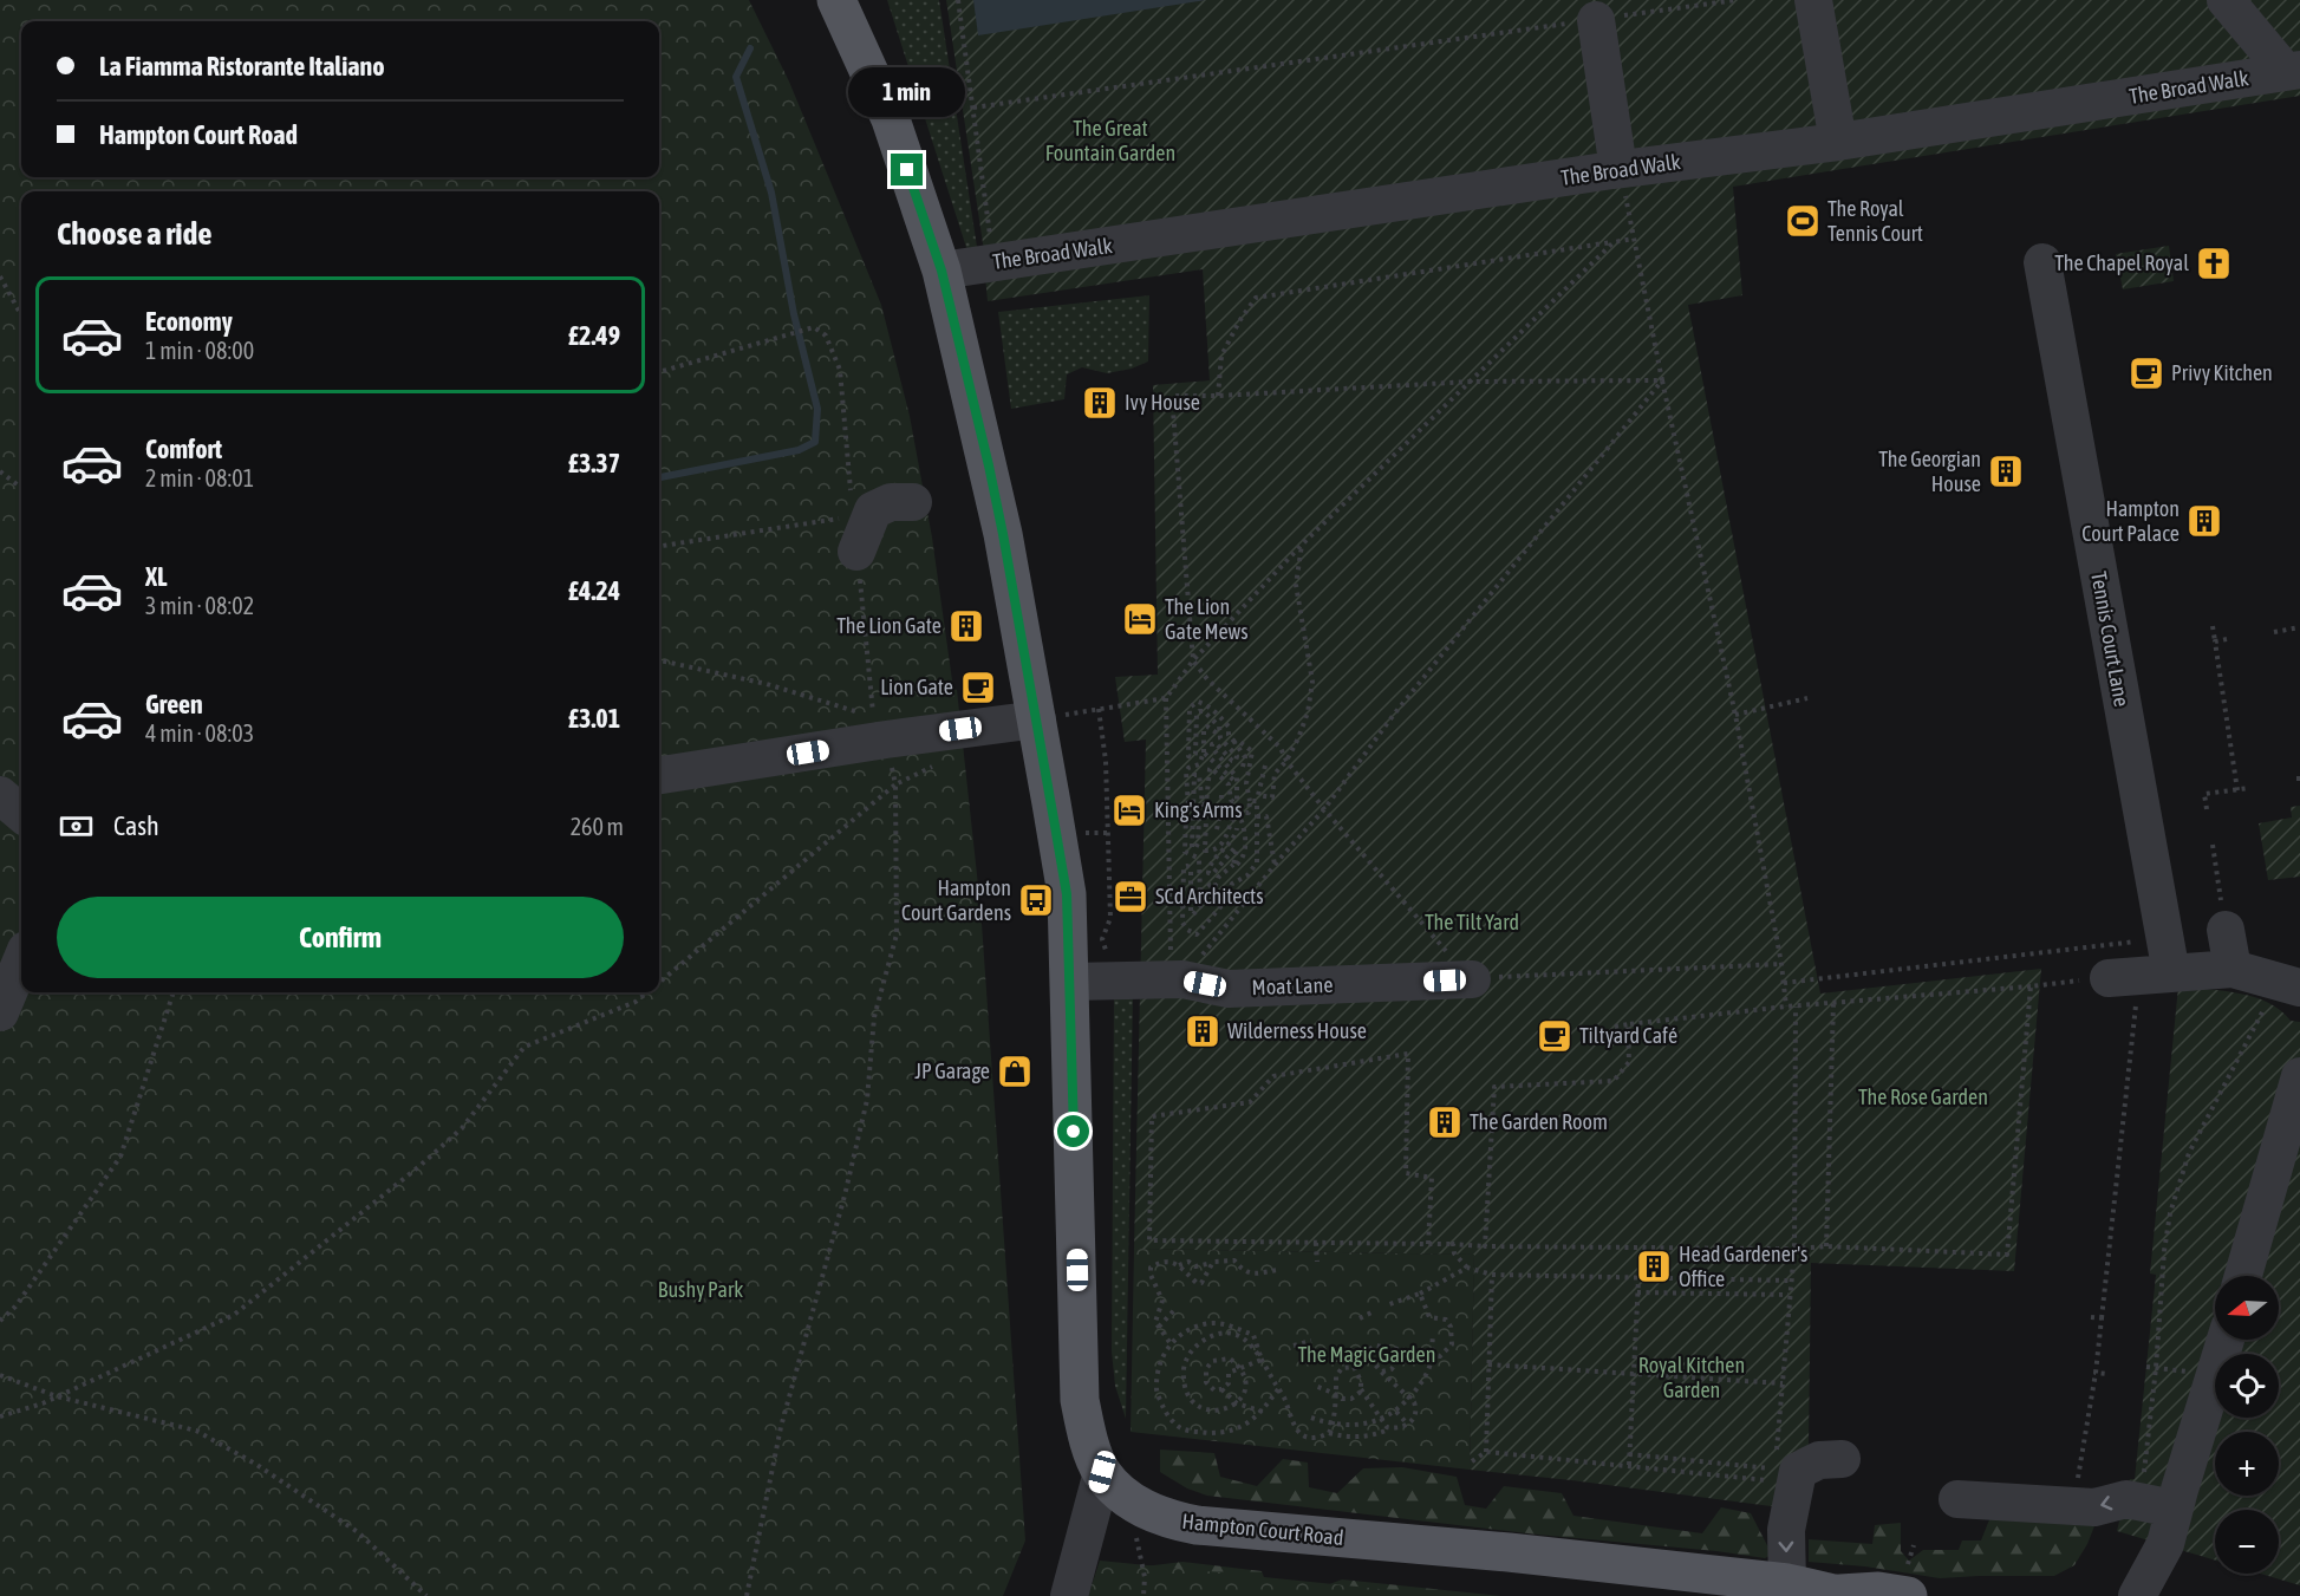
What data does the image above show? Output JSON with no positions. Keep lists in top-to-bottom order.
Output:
{
  "streets": {
    "main road": ["Hampton Court Road"],
    "street": ["The Broad Walk", "Tennis Court Lane", "Moat Lane"]
  },
  "parks": [
    "The Great Fountain Garden",
    "The Tilt Yard",
    "The Rose Garden",
    "Bushy Park",
    "The Magic Garden",
    "Royal Kitchen Garden"
  ],
  "places": {
    "sports": ["The Royal Tennis Court"],
    "church": ["The Chapel Royal"],
    "cafe": ["Privy Kitchen", "Lion Gate", "Tiltyard Café"],
    "building": [
      "Ivy House",
      "The Georgian House",
      "Hampton Court Palace",
      "The Lion Gate",
      "Wilderness House",
      "The Garden Room",
      "Head Gardener's Office"
    ],
    "hotel": ["The Lion Gate Mews", "King's Arms"],
    "office": ["SCd Architects"],
    "bus stop": ["Hampton Court Gardens"],
    "shop": ["JP Garage"]
  },
  "north": "left",
  "page": {
    "banner": ["La Fiamma Ristorante Italiano", "Hampton Court Road"],
    "bubble": "1 min",
    "heading": "Choose a ride",
    "list": [
      {
        "name": "Economy",
        "note": "1 min · 08:00",
        "value": "£2.49"
      },
      {
        "name": "Comfort",
        "note": "2 min · 08:01",
        "value": "£3.37"
      },
      {
        "name": "XL",
        "note": "3 min · 08:02",
        "value": "£4.24"
      },
      {
        "name": "Green",
        "note": "4 min · 08:03",
        "value": "£3.01"
      }
    ],
    "pay": ["Cash", "260 m"],
    "buttons": "Confirm",
    "map_buttons": ["+", "−"]
  }
}
